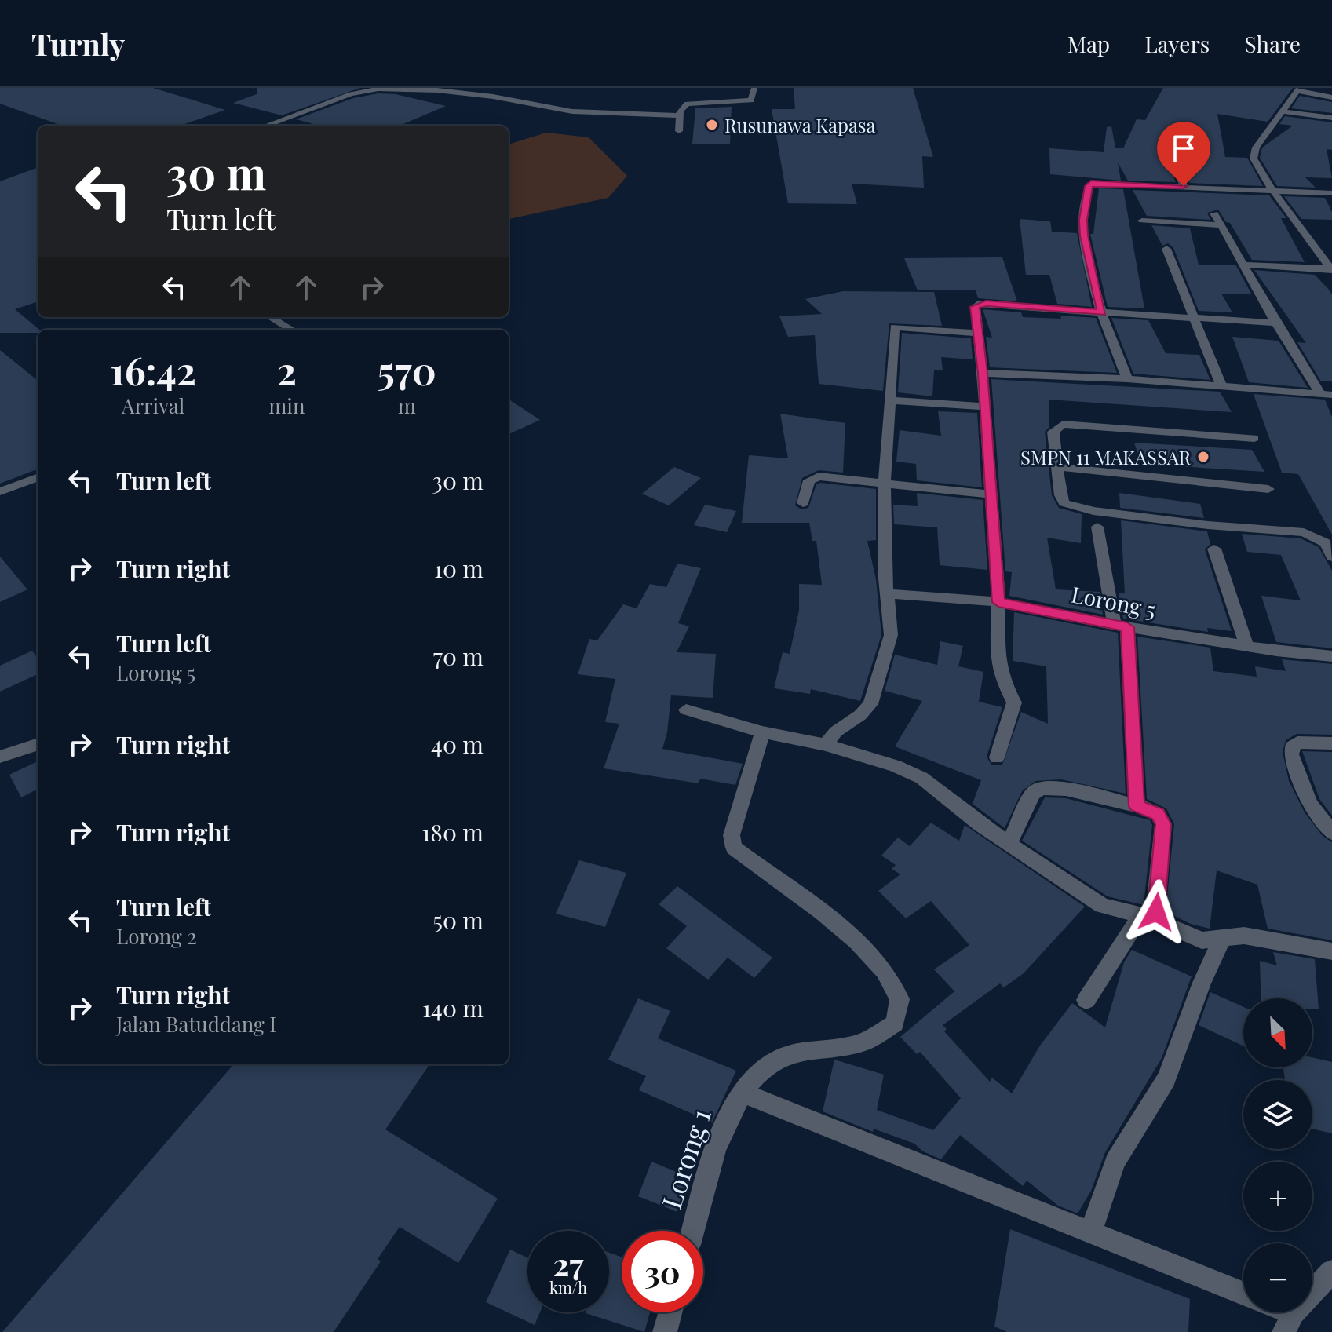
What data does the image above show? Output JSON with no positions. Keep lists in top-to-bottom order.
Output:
{
  "streets": {
    "street": ["Lorong 5", "Lorong 1"]
  },
  "places": ["Rusunawa Kapasa", "SMPN 11 MAKASSAR"],
  "north": "bottom right",
  "page": {
    "header": "Turnly",
    "nav": ["Map", "Layers", "Share"],
    "turn": ["30 m", "Turn left"],
    "eta": [
      "16:42",
      "Arrival",
      "2",
      "min",
      "570",
      "m"
    ],
    "list": [
      {
        "name": "Turn left",
        "value": "30 m"
      },
      {
        "name": "Turn right",
        "value": "10 m"
      },
      {
        "name": "Turn left",
        "note": "Lorong 5",
        "value": "70 m"
      },
      {
        "name": "Turn right",
        "value": "40 m"
      },
      {
        "name": "Turn right",
        "value": "180 m"
      },
      {
        "name": "Turn left",
        "note": "Lorong 2",
        "value": "50 m"
      },
      {
        "name": "Turn right",
        "note": "Jalan Batuddang I",
        "value": "140 m"
      }
    ],
    "map_buttons": ["+", "−"],
    "speed": "27 km/h",
    "limit": "30"
  }
}
